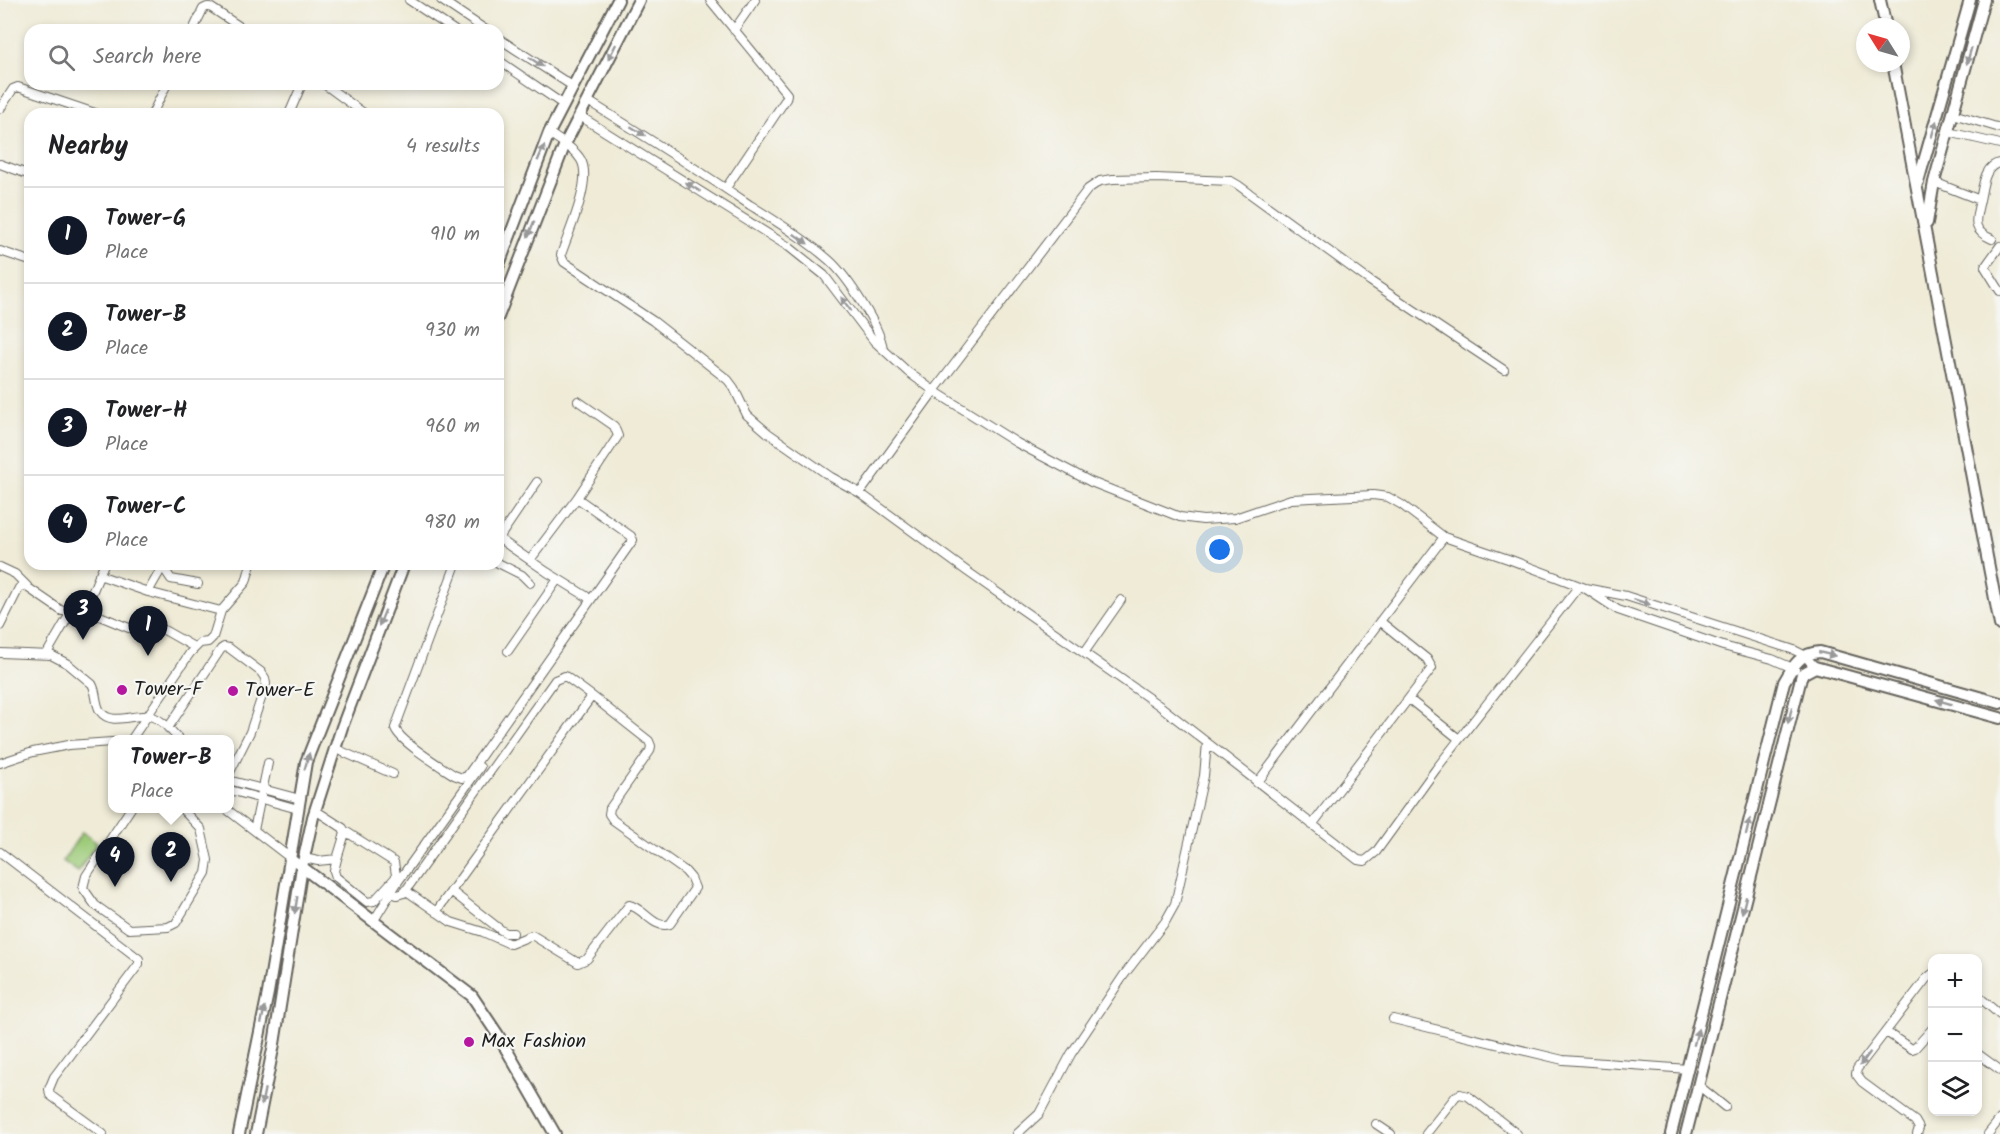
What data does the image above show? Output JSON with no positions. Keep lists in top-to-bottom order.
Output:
{
  "places": ["Tower-F", "Tower-E", "Max Fashion"],
  "north": "top left",
  "page": {
    "search": "Search here",
    "heading": ["Nearby", "4 results"],
    "list": [
      {
        "mark": "1",
        "name": "Tower-G",
        "note": "Place",
        "value": "910 m"
      },
      {
        "mark": "2",
        "name": "Tower-B",
        "note": "Place",
        "value": "930 m"
      },
      {
        "mark": "3",
        "name": "Tower-H",
        "note": "Place",
        "value": "960 m"
      },
      {
        "mark": "4",
        "name": "Tower-C",
        "note": "Place",
        "value": "980 m"
      }
    ],
    "pins": [
      "3",
      "1",
      "2",
      "4"
    ],
    "popup": ["Tower-B", "Place"],
    "map_buttons": ["+", "−"]
  }
}
